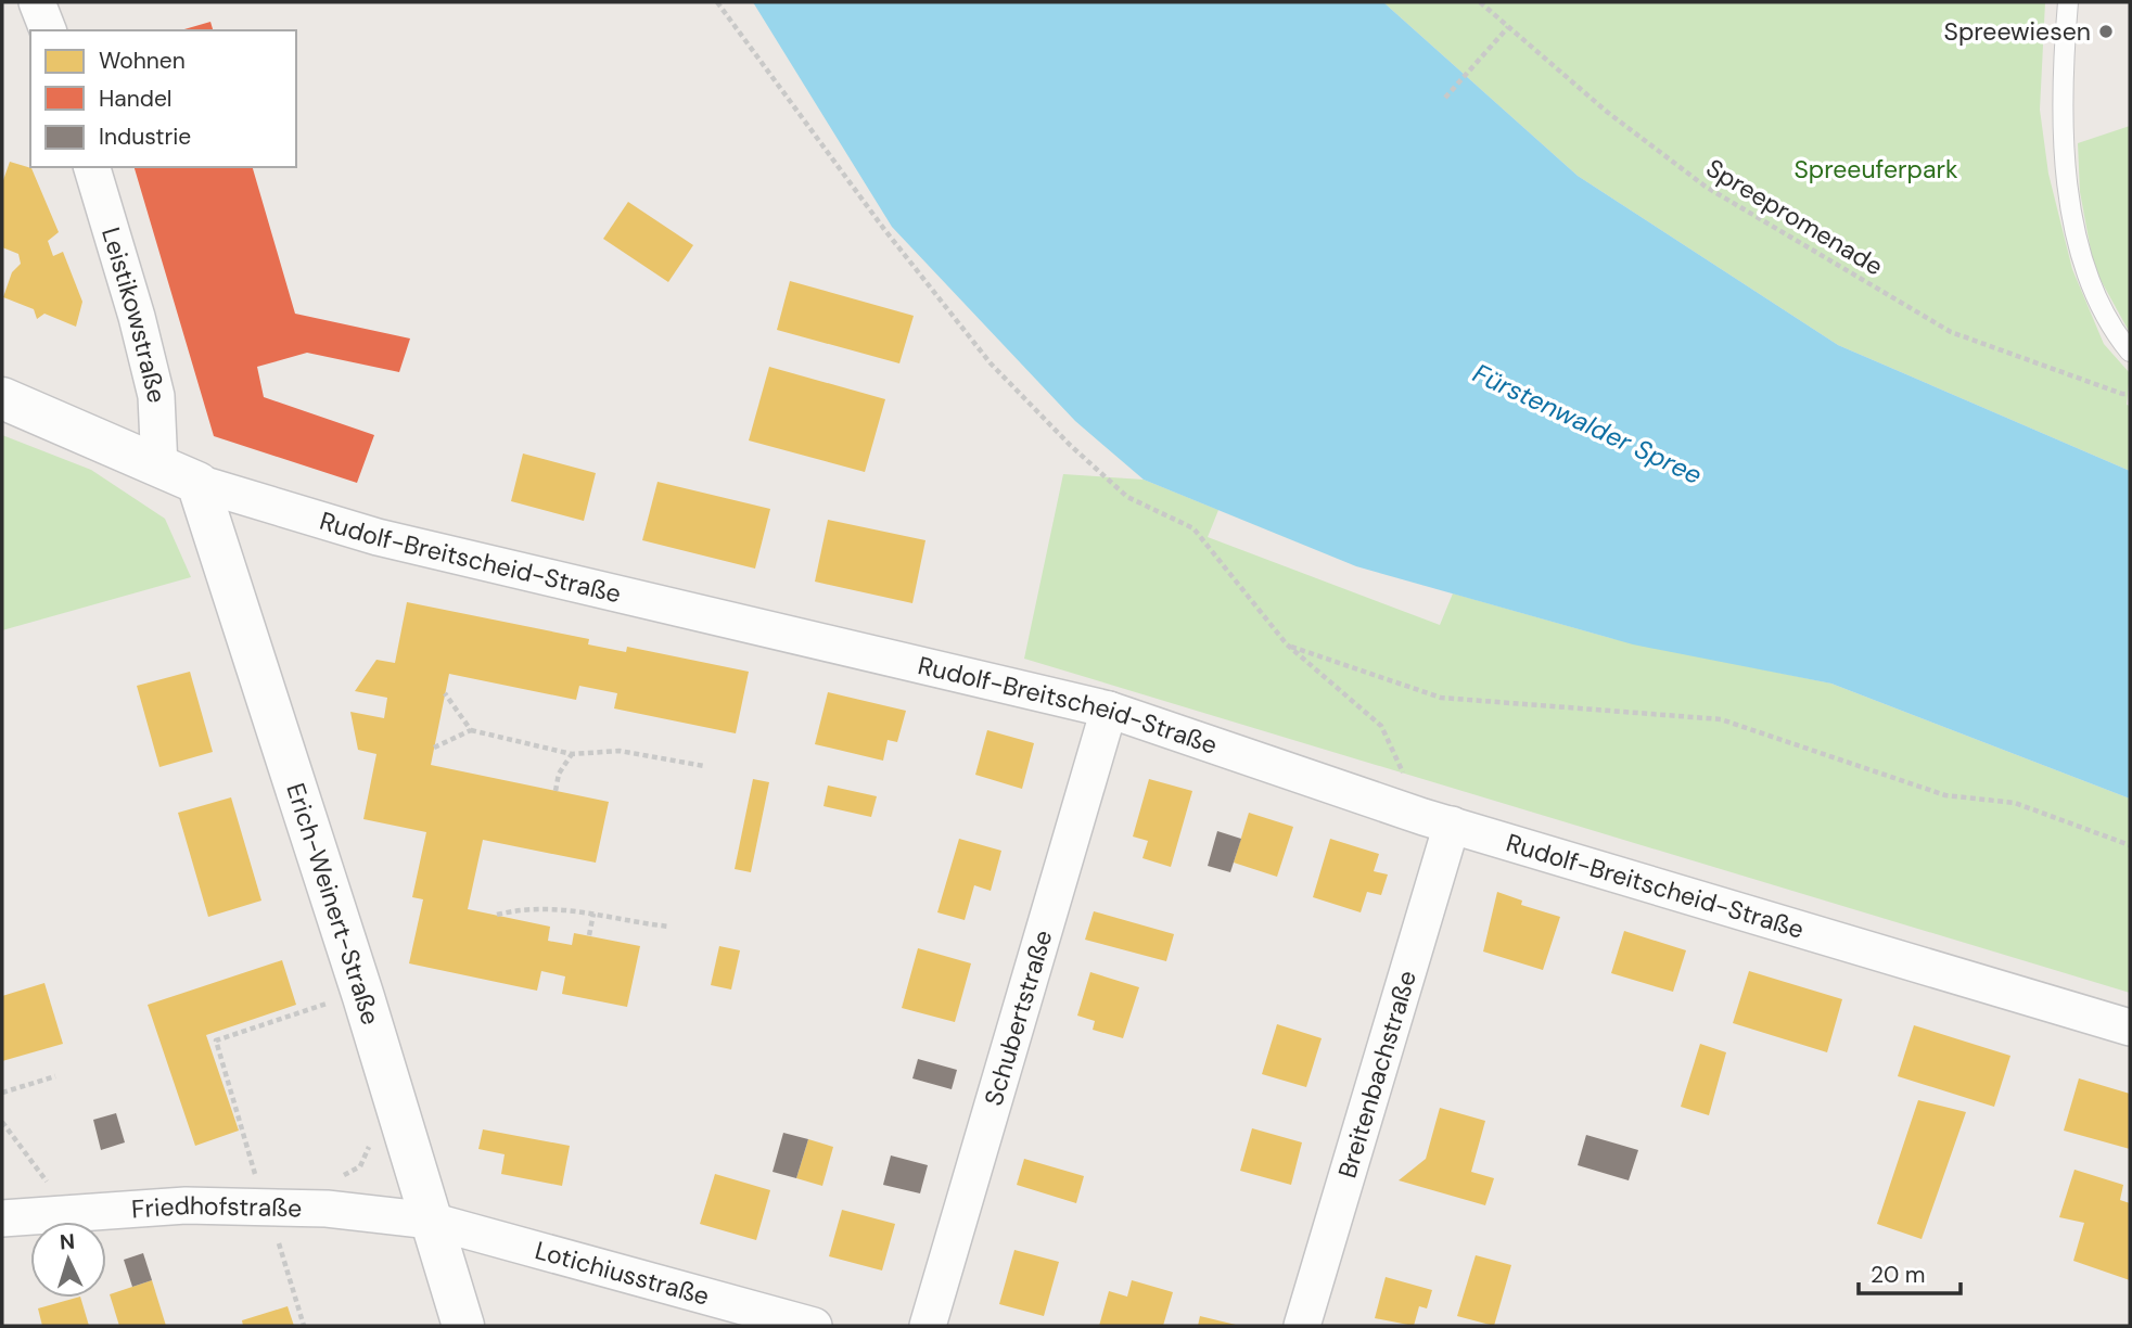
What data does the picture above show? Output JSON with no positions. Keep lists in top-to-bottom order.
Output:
{
  "streets": {
    "main road": ["Rudolf-Breitscheid-Straße", "Erich-Weinert-Straße"],
    "street": [
      "Leistikowstraße",
      "Schubertstraße",
      "Breitenbachstraße",
      "Friedhofstraße",
      "Lotichiusstraße"
    ],
    "path": ["Spreepromenade"]
  },
  "crossings": [
    ["Leistikowstraße", "Rudolf-Breitscheid-Straße"],
    ["Rudolf-Breitscheid-Straße", "Erich-Weinert-Straße"],
    ["Rudolf-Breitscheid-Straße", "Schubertstraße"],
    ["Rudolf-Breitscheid-Straße", "Breitenbachstraße"],
    ["Erich-Weinert-Straße", "Friedhofstraße"],
    ["Erich-Weinert-Straße", "Lotichiusstraße"],
    ["Friedhofstraße", "Lotichiusstraße"]
  ],
  "water": ["Fürstenwalder Spree"],
  "parks": ["Spreeuferpark"],
  "places": ["Spreewiesen"],
  "legend": ["Wohnen", "Handel", "Industrie"],
  "scale_bar": "20 m",
  "north": "top"
}
